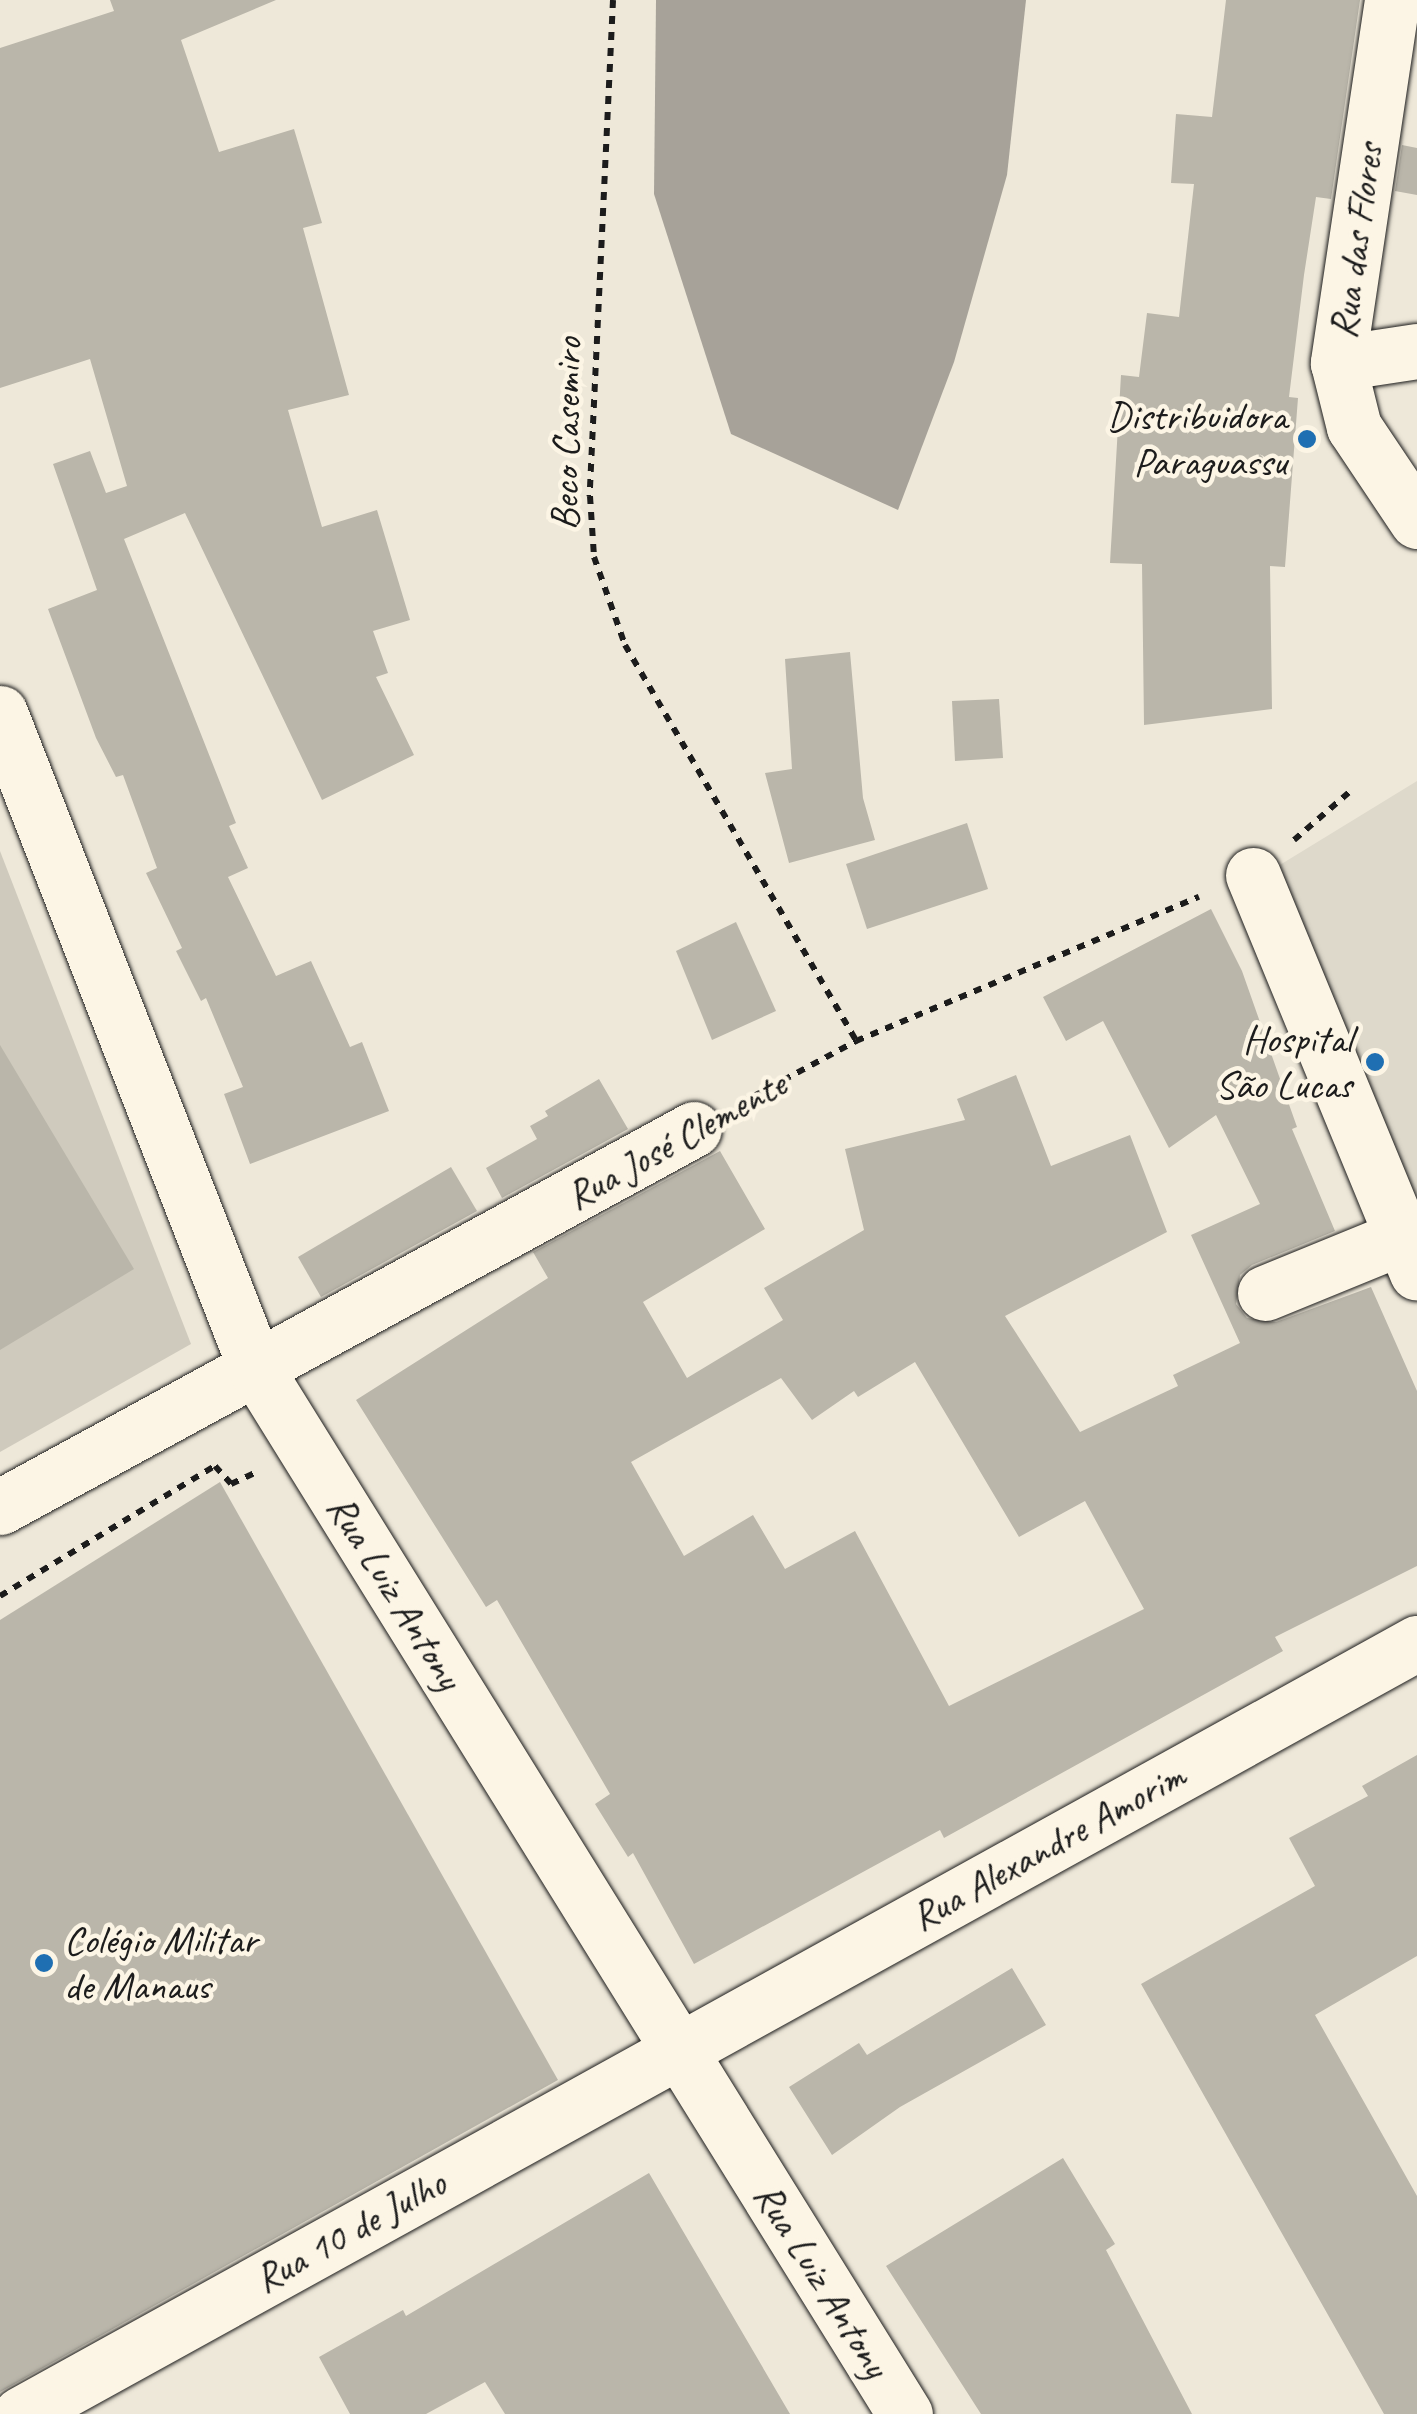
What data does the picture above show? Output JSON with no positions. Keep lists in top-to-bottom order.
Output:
{
  "streets": {
    "street": [
      "Rua das Flores",
      "Rua José Clemente",
      "Rua Luiz Antony",
      "Rua Alexandre Amorim",
      "Rua 10 de Julho"
    ],
    "path": ["Beco Casemiro"]
  },
  "crossings": [
    ["Beco Casemiro", "Rua José Clemente"],
    ["Rua José Clemente", "Rua Luiz Antony"],
    ["Rua Luiz Antony", "Rua Alexandre Amorim"],
    ["Rua Luiz Antony", "Rua 10 de Julho"],
    ["Rua Alexandre Amorim", "Rua 10 de Julho"]
  ],
  "places": ["Distribuidora Paraguassu", "Hospital São Lucas", "Colégio Militar de Manaus"]
}
